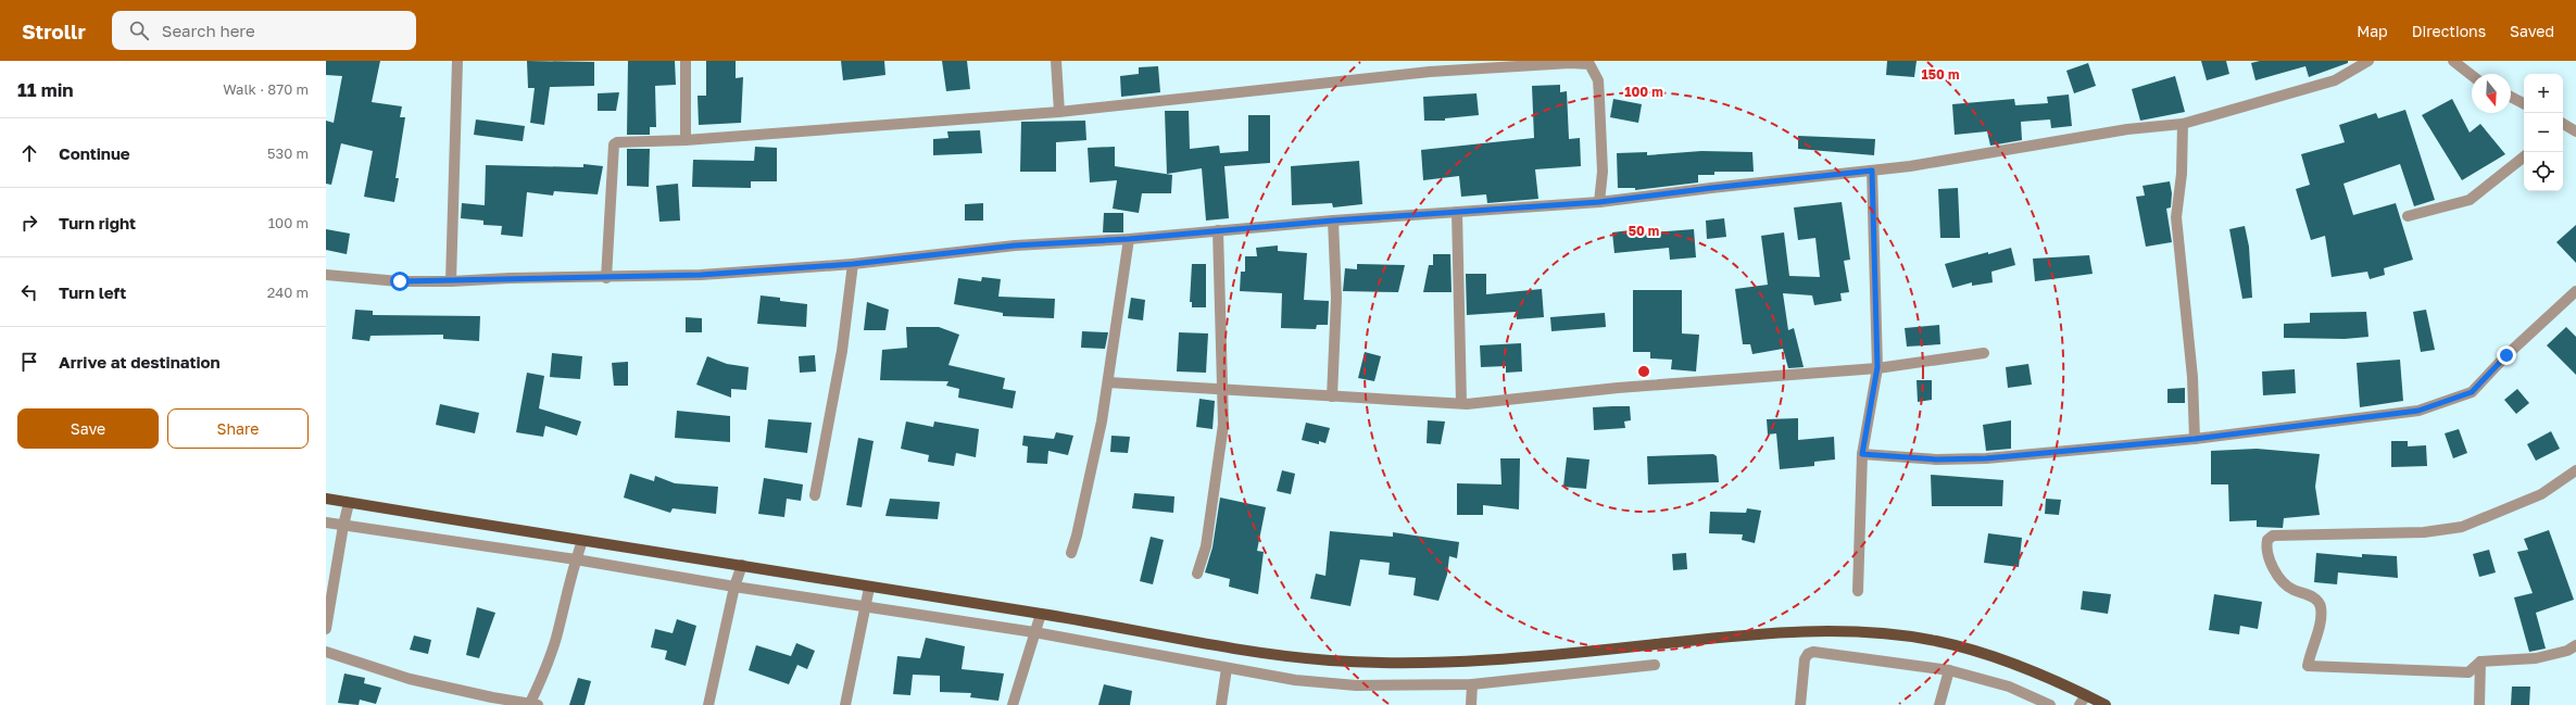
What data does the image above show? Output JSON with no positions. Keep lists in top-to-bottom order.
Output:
{
  "north": "bottom",
  "page": {
    "header": "Strollr",
    "search": "Search here",
    "nav": ["Map", "Directions", "Saved"],
    "heading": ["11 min", "Walk · 870 m"],
    "map_buttons": ["+", "−"],
    "list": [
      ["Continue", "530 m"],
      ["Turn right", "100 m"],
      ["Turn left", "240 m"],
      "Arrive at destination"
    ],
    "buttons": ["Save", "Share"]
  },
  "rings": ["150 m", "100 m", "50 m"]
}
